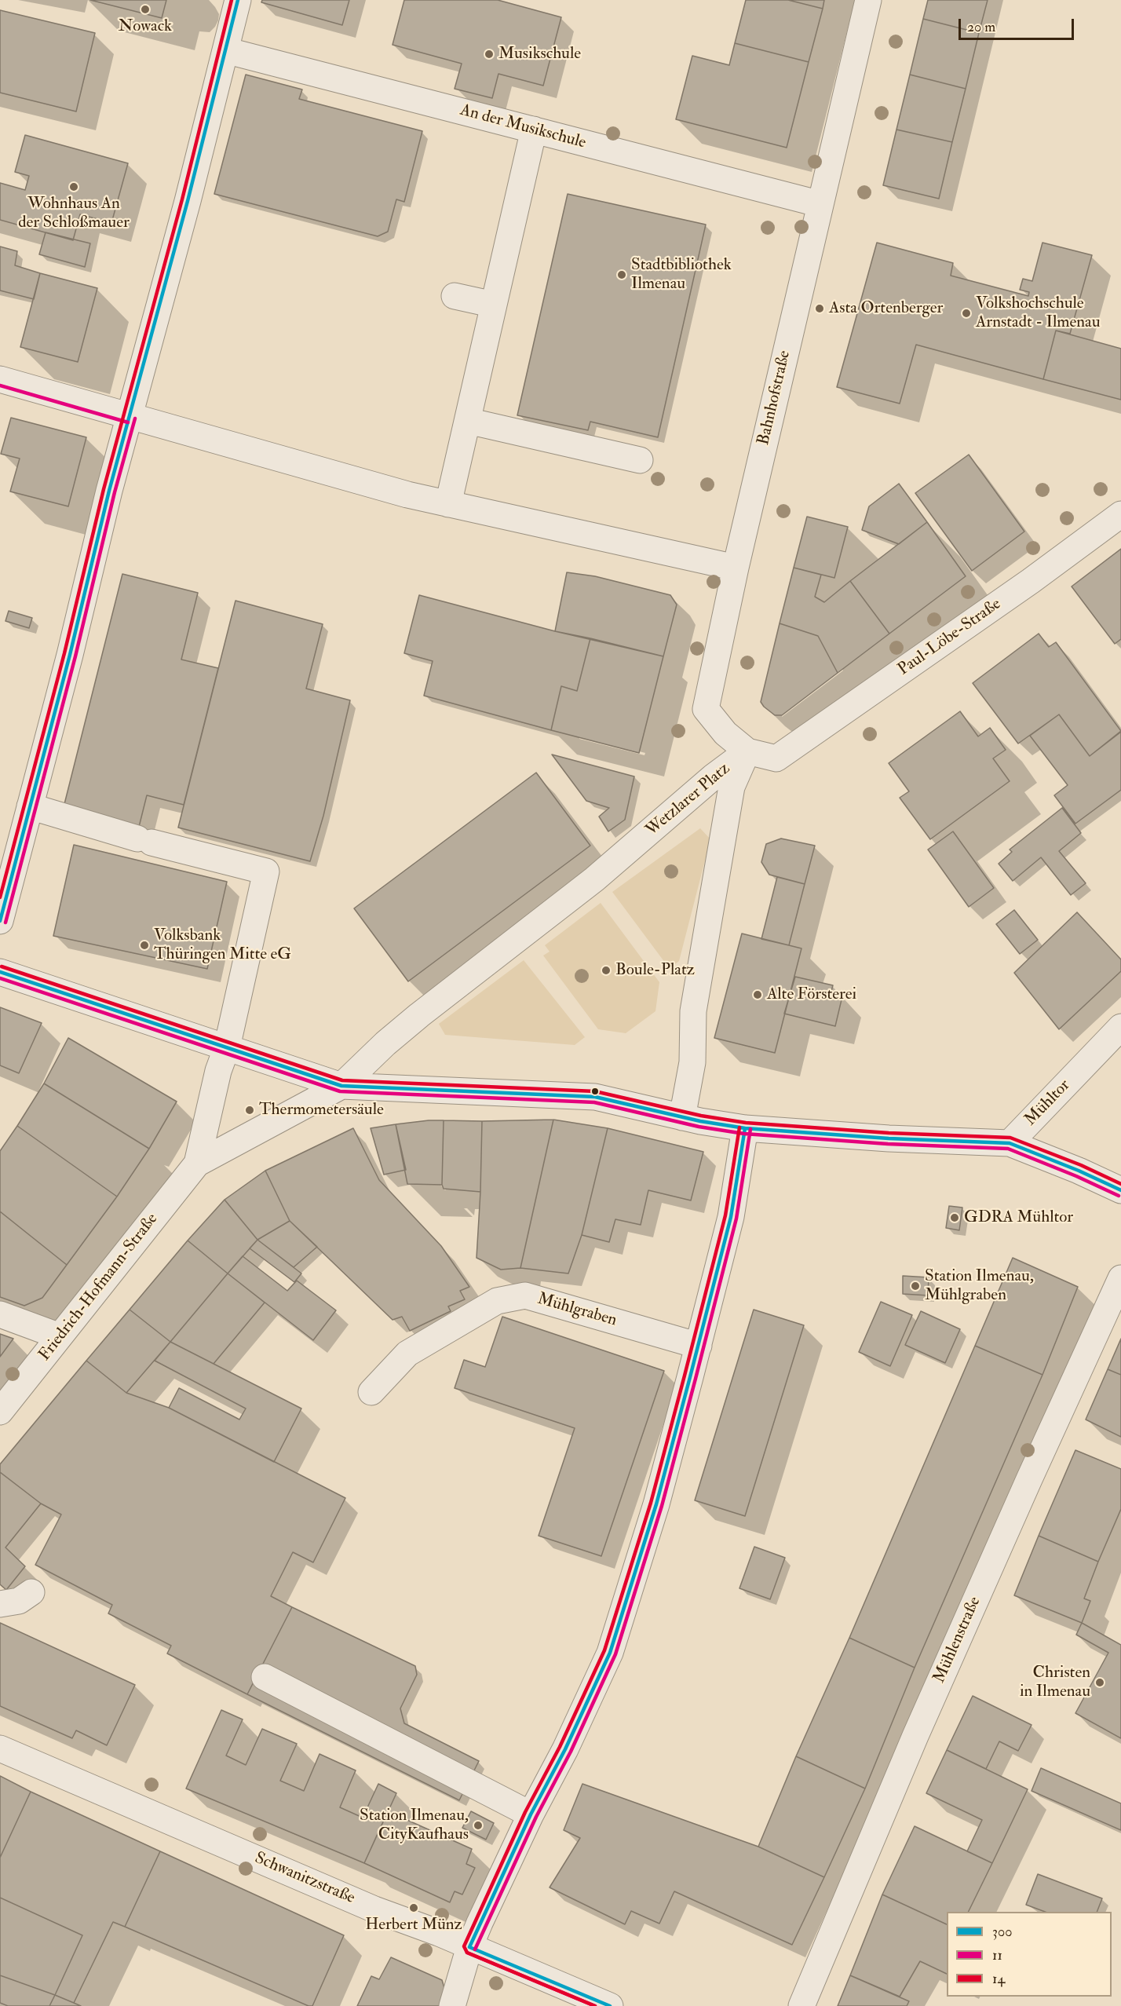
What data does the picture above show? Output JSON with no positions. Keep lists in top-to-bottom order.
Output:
{
  "streets": {
    "street": [
      "An der Musikschule",
      "Bahnhofstraße",
      "Paul-Löbe-Straße",
      "Wetzlarer Platz",
      "Mühltor",
      "Friedrich-Hofmann-Straße",
      "Mühlgraben",
      "Mühlenstraße",
      "Schwanitzstraße"
    ]
  },
  "crossings": [
    ["An der Musikschule", "Bahnhofstraße"],
    ["Bahnhofstraße", "Paul-Löbe-Straße"],
    ["Bahnhofstraße", "Wetzlarer Platz"],
    ["Wetzlarer Platz", "Friedrich-Hofmann-Straße"]
  ],
  "places": [
    "Nowack",
    "Musikschule",
    "Wohnhaus An der Schloßmauer",
    "Stadtbibliothek Ilmenau",
    "Asta Ortenberger",
    "Volkshochschule Arnstadt - Ilmenau",
    "Volksbank Thüringen Mitte eG",
    "Boule-Platz",
    "Alte Försterei",
    "Thermometersäule",
    "GDRA Mühltor",
    "Station Ilmenau, Mühlgraben",
    "Christen in Ilmenau",
    "Station Ilmenau, CityKaufhaus",
    "Herbert Münz"
  ],
  "lines": ["transit line 300", "transit line 14", "transit line 11"],
  "legend": ["300", "11", "14"],
  "scale_bar": "20 m"
}
